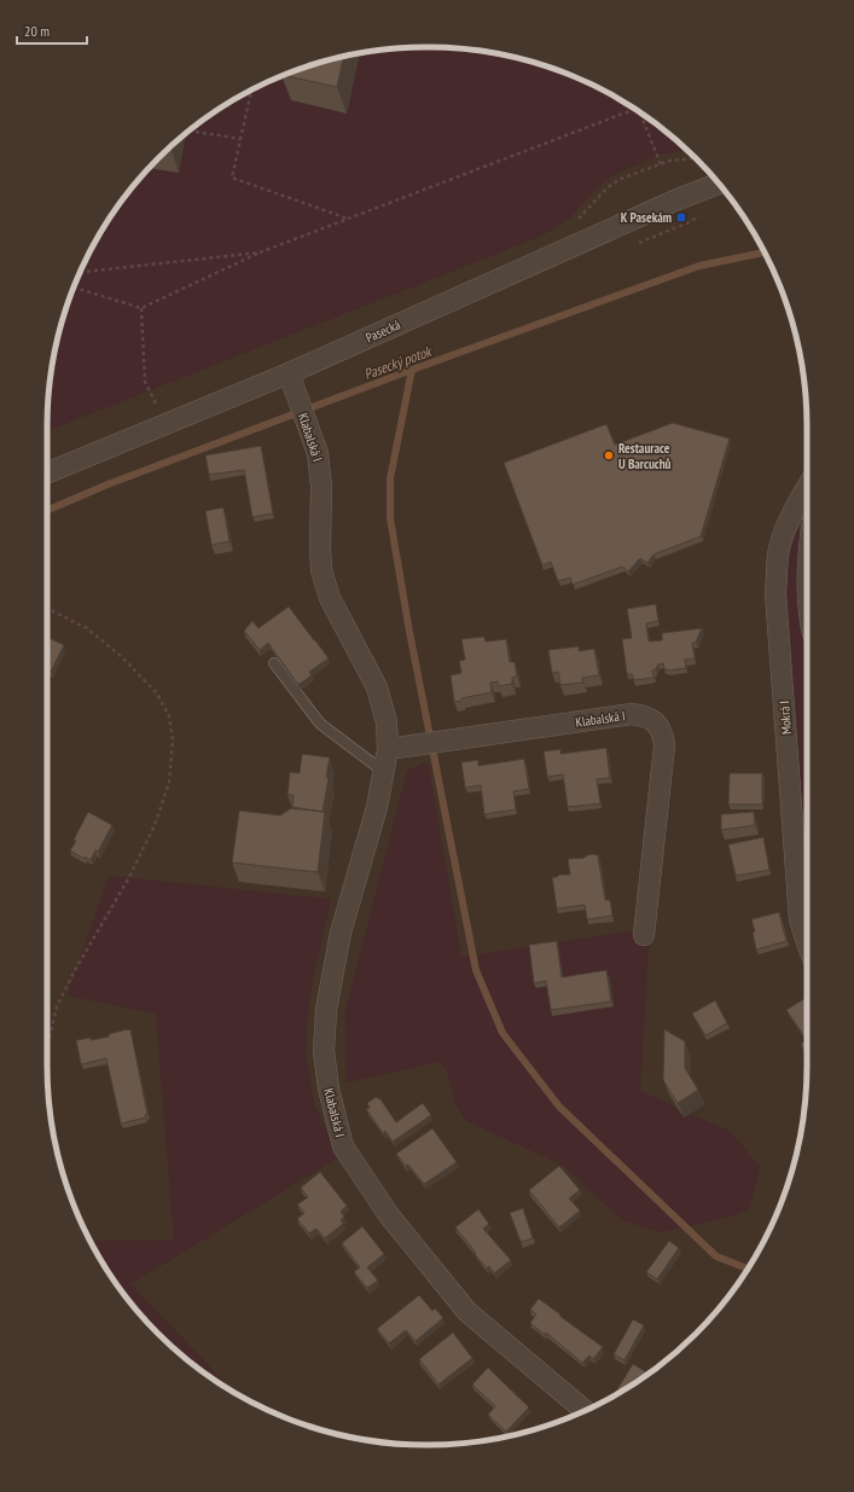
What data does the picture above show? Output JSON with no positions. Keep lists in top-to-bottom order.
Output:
{
  "streets": {
    "street": ["Pasecká", "Klabalská I", "Mokrá I"]
  },
  "crossings": [
    ["Pasecká", "Klabalská I"]
  ],
  "water": ["Pasecký potok"],
  "places": {
    "transit": ["K Pasekám"],
    "other": ["Restaurace U Barcuchů"]
  },
  "scale_bar": "20 m"
}
